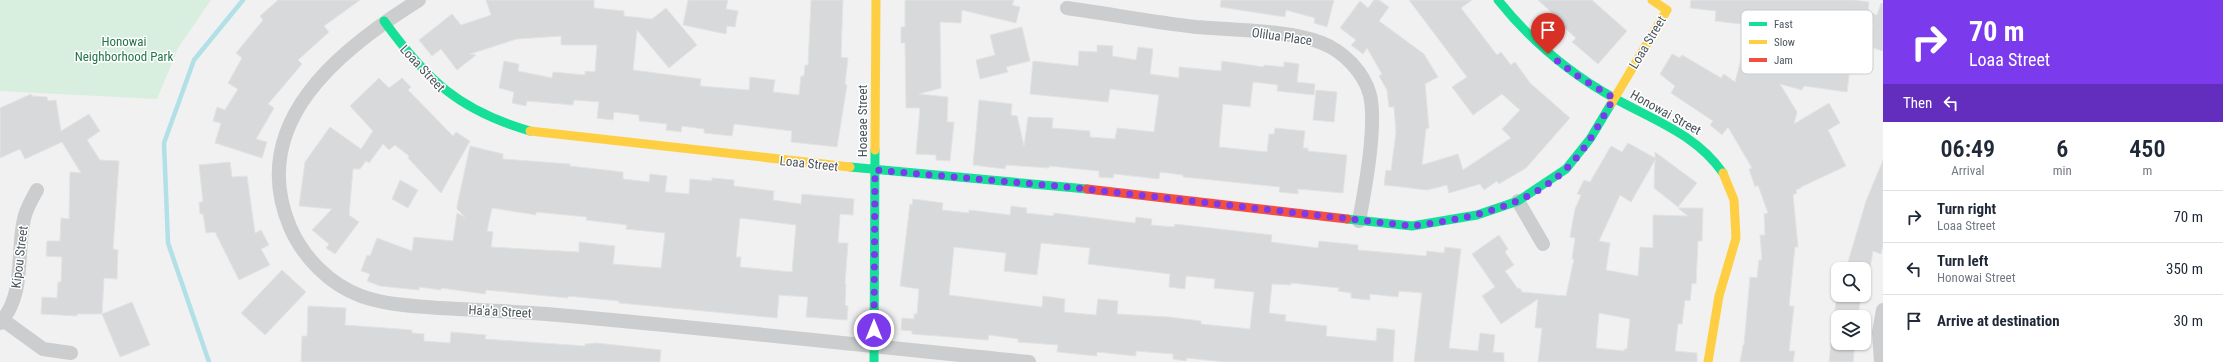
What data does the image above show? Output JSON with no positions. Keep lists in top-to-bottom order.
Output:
{
  "streets": {
    "street": [
      "Olilua Place",
      "Loaa Street",
      "Honowai Street",
      "Hoaeae Street",
      "Kipou Street",
      "Ha'a'a Street"
    ]
  },
  "crossings": [
    ["Olilua Place", "Loaa Street"],
    ["Loaa Street", "Honowai Street"],
    ["Loaa Street", "Hoaeae Street"],
    ["Loaa Street", "Ha'a'a Street"],
    ["Hoaeae Street", "Ha'a'a Street"]
  ],
  "parks": ["Honowai Neighborhood Park"],
  "legend": ["Fast", "Slow", "Jam"],
  "page": {
    "turn": ["70 m", "Loaa Street"],
    "then": "Then",
    "eta": [
      "06:49",
      "Arrival",
      "6",
      "min",
      "450",
      "m"
    ],
    "list": [
      {
        "name": "Turn right",
        "note": "Loaa Street",
        "value": "70 m"
      },
      {
        "name": "Turn left",
        "note": "Honowai Street",
        "value": "350 m"
      },
      {
        "name": "Arrive at destination",
        "value": "30 m"
      }
    ]
  }
}
